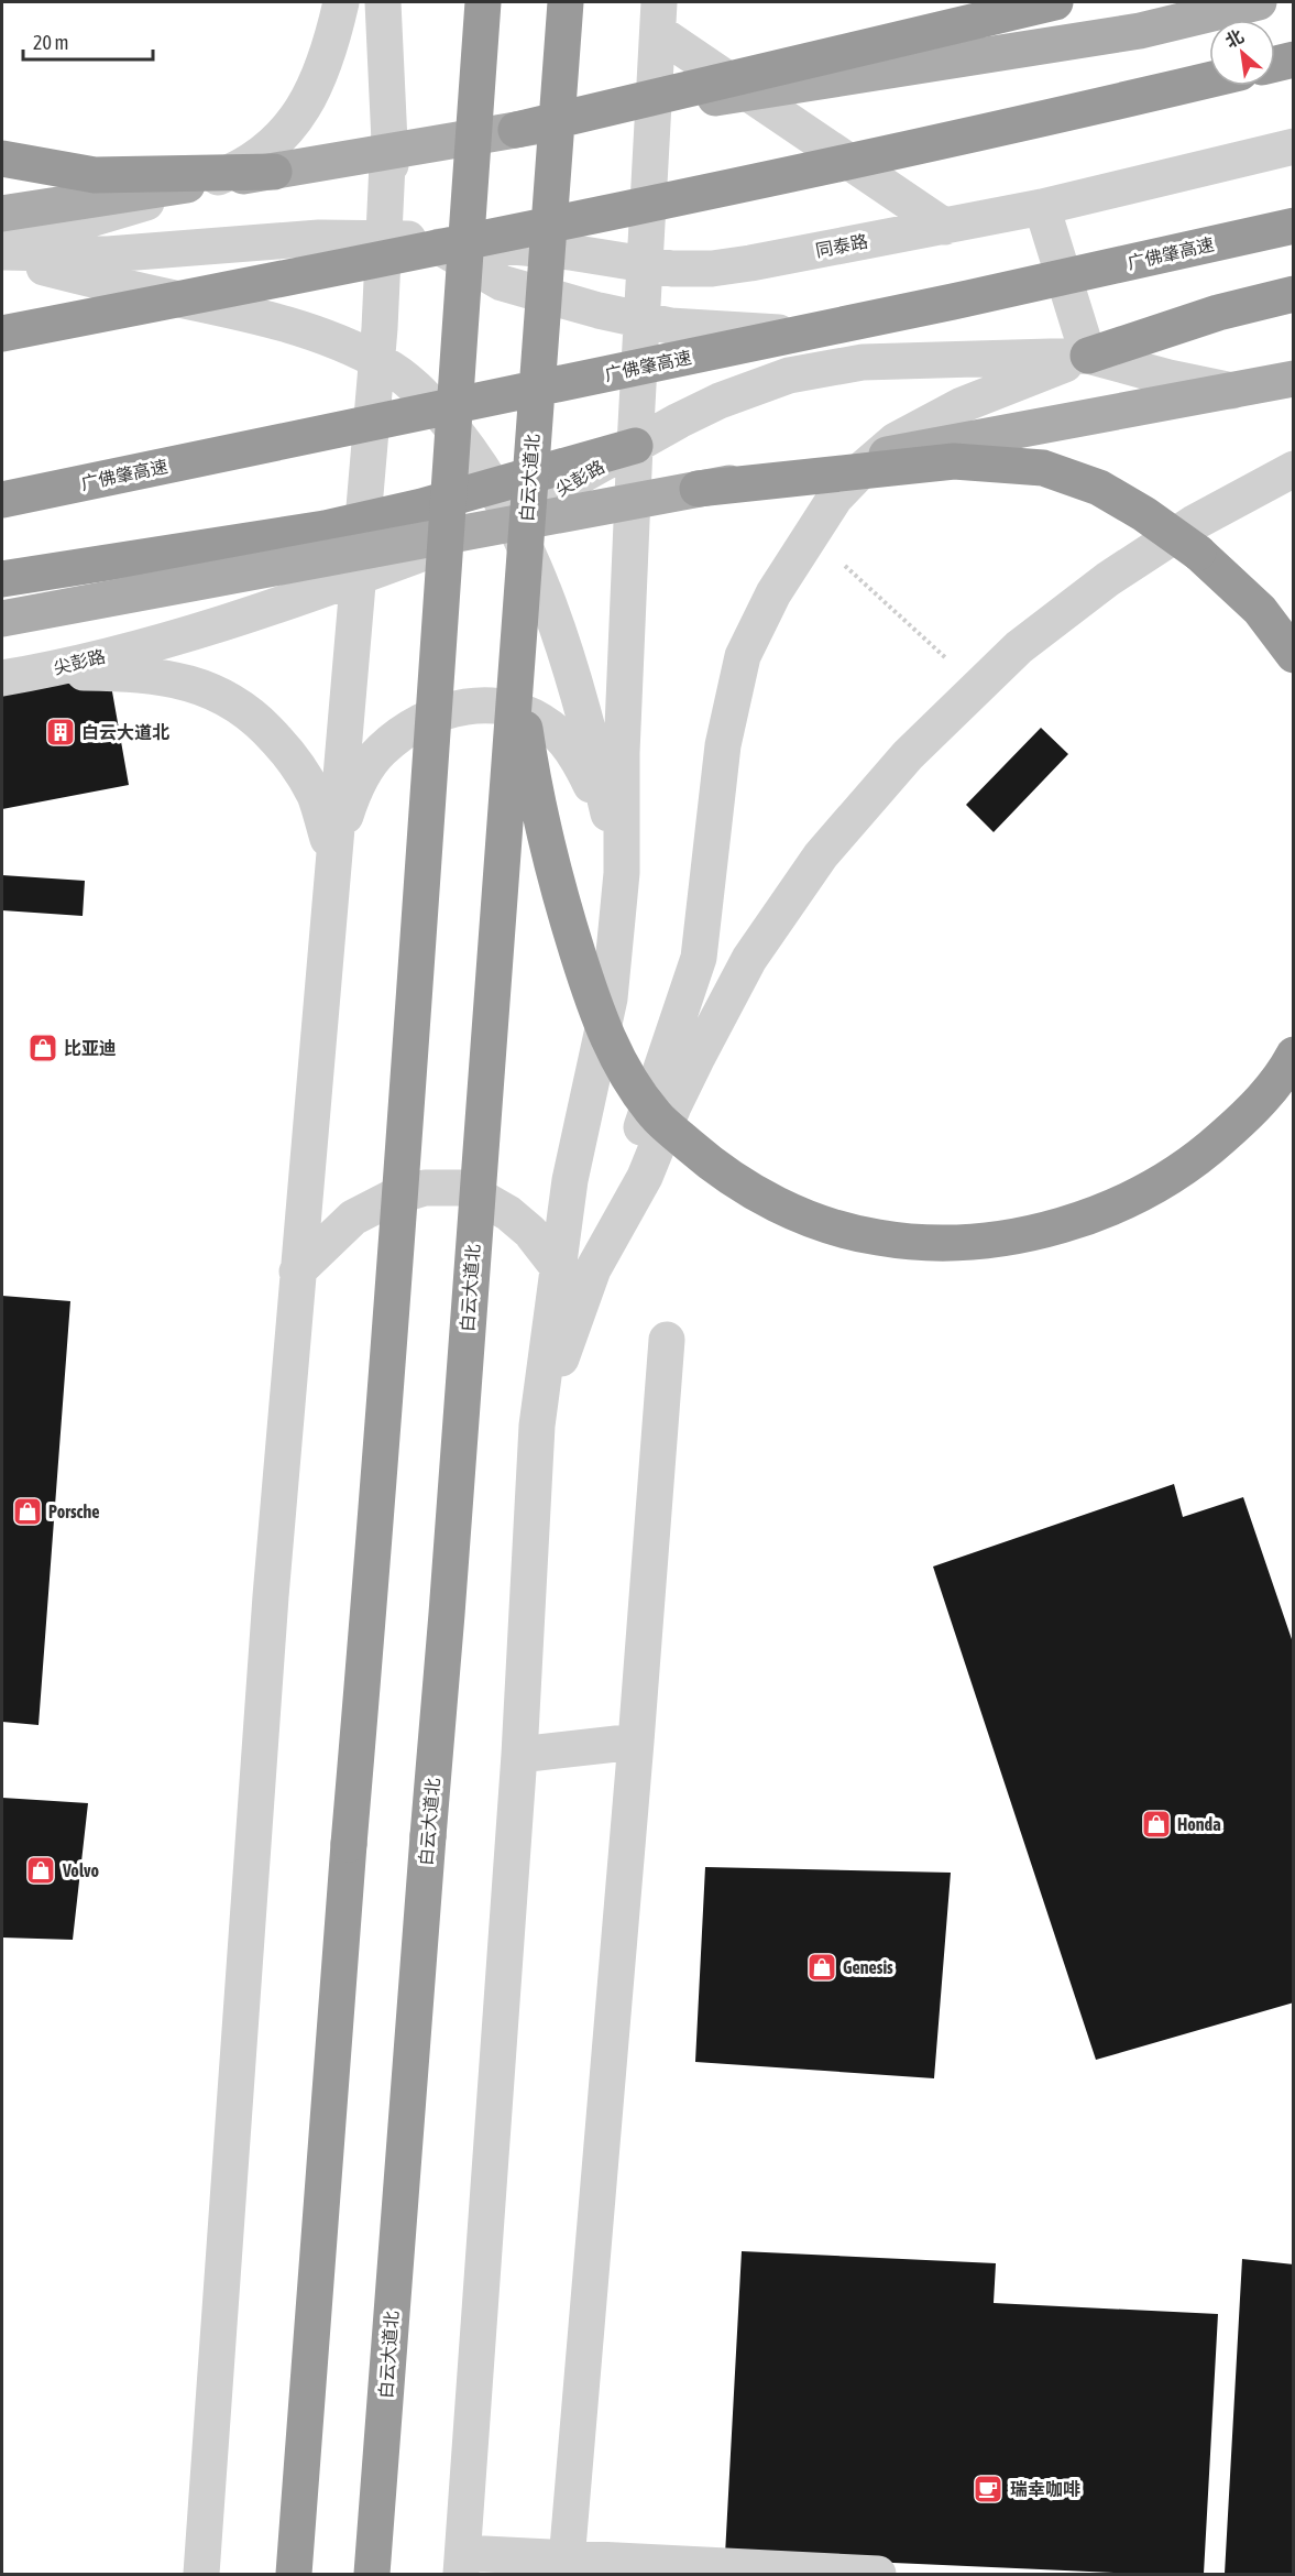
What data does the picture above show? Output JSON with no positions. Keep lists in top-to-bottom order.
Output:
{
  "streets": {
    "highway": ["广佛肇高速", "白云大道北"],
    "street": ["同泰路", "尖彭路"]
  },
  "places": {
    "building": ["白云大道北"],
    "shop": [
      "比亚迪",
      "Porsche",
      "Honda",
      "Volvo",
      "Genesis"
    ],
    "cafe": ["瑞幸咖啡"]
  },
  "scale_bar": "20 m",
  "north": "top left"
}
